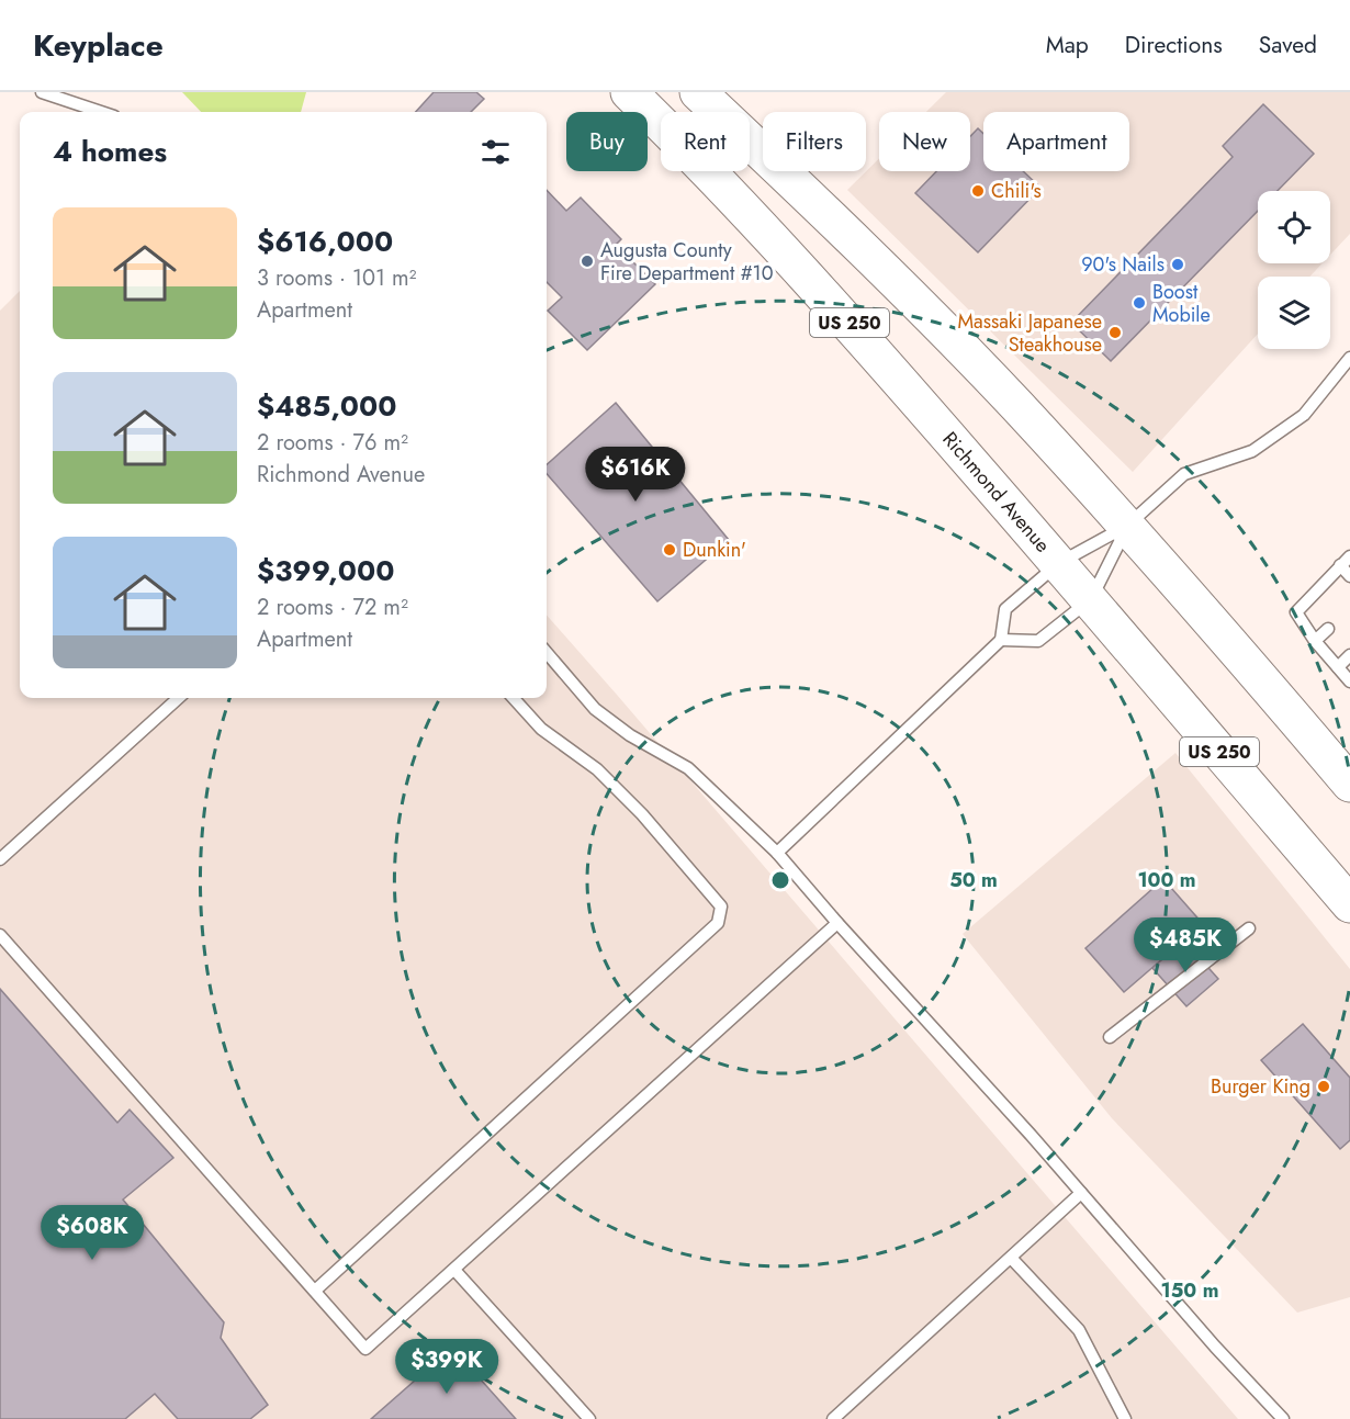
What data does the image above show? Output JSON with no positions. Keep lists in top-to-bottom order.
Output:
{
  "streets": {
    "main road": ["US 250", "Richmond Avenue"]
  },
  "places": [
    "Chili's",
    "Augusta County Fire Department #10",
    "90's Nails",
    "Boost Mobile",
    "Massaki Japanese Steakhouse",
    "Dunkin'",
    "Burger King"
  ],
  "page": {
    "header": "Keyplace",
    "nav": ["Map", "Directions", "Saved"],
    "chip": [
      "Buy",
      "Rent",
      "Filters",
      "New",
      "Apartment"
    ],
    "heading": "4 homes",
    "list": [
      {
        "name": "$616,000",
        "note": "3 rooms · 101 m² · Apartment"
      },
      {
        "name": "$485,000",
        "note": "2 rooms · 76 m² · Richmond Avenue"
      },
      {
        "name": "$399,000",
        "note": "2 rooms · 72 m² · Apartment"
      }
    ],
    "price": [
      "$616K",
      "$485K",
      "$608K",
      "$399K"
    ]
  },
  "rings": ["50 m", "100 m", "150 m"]
}
